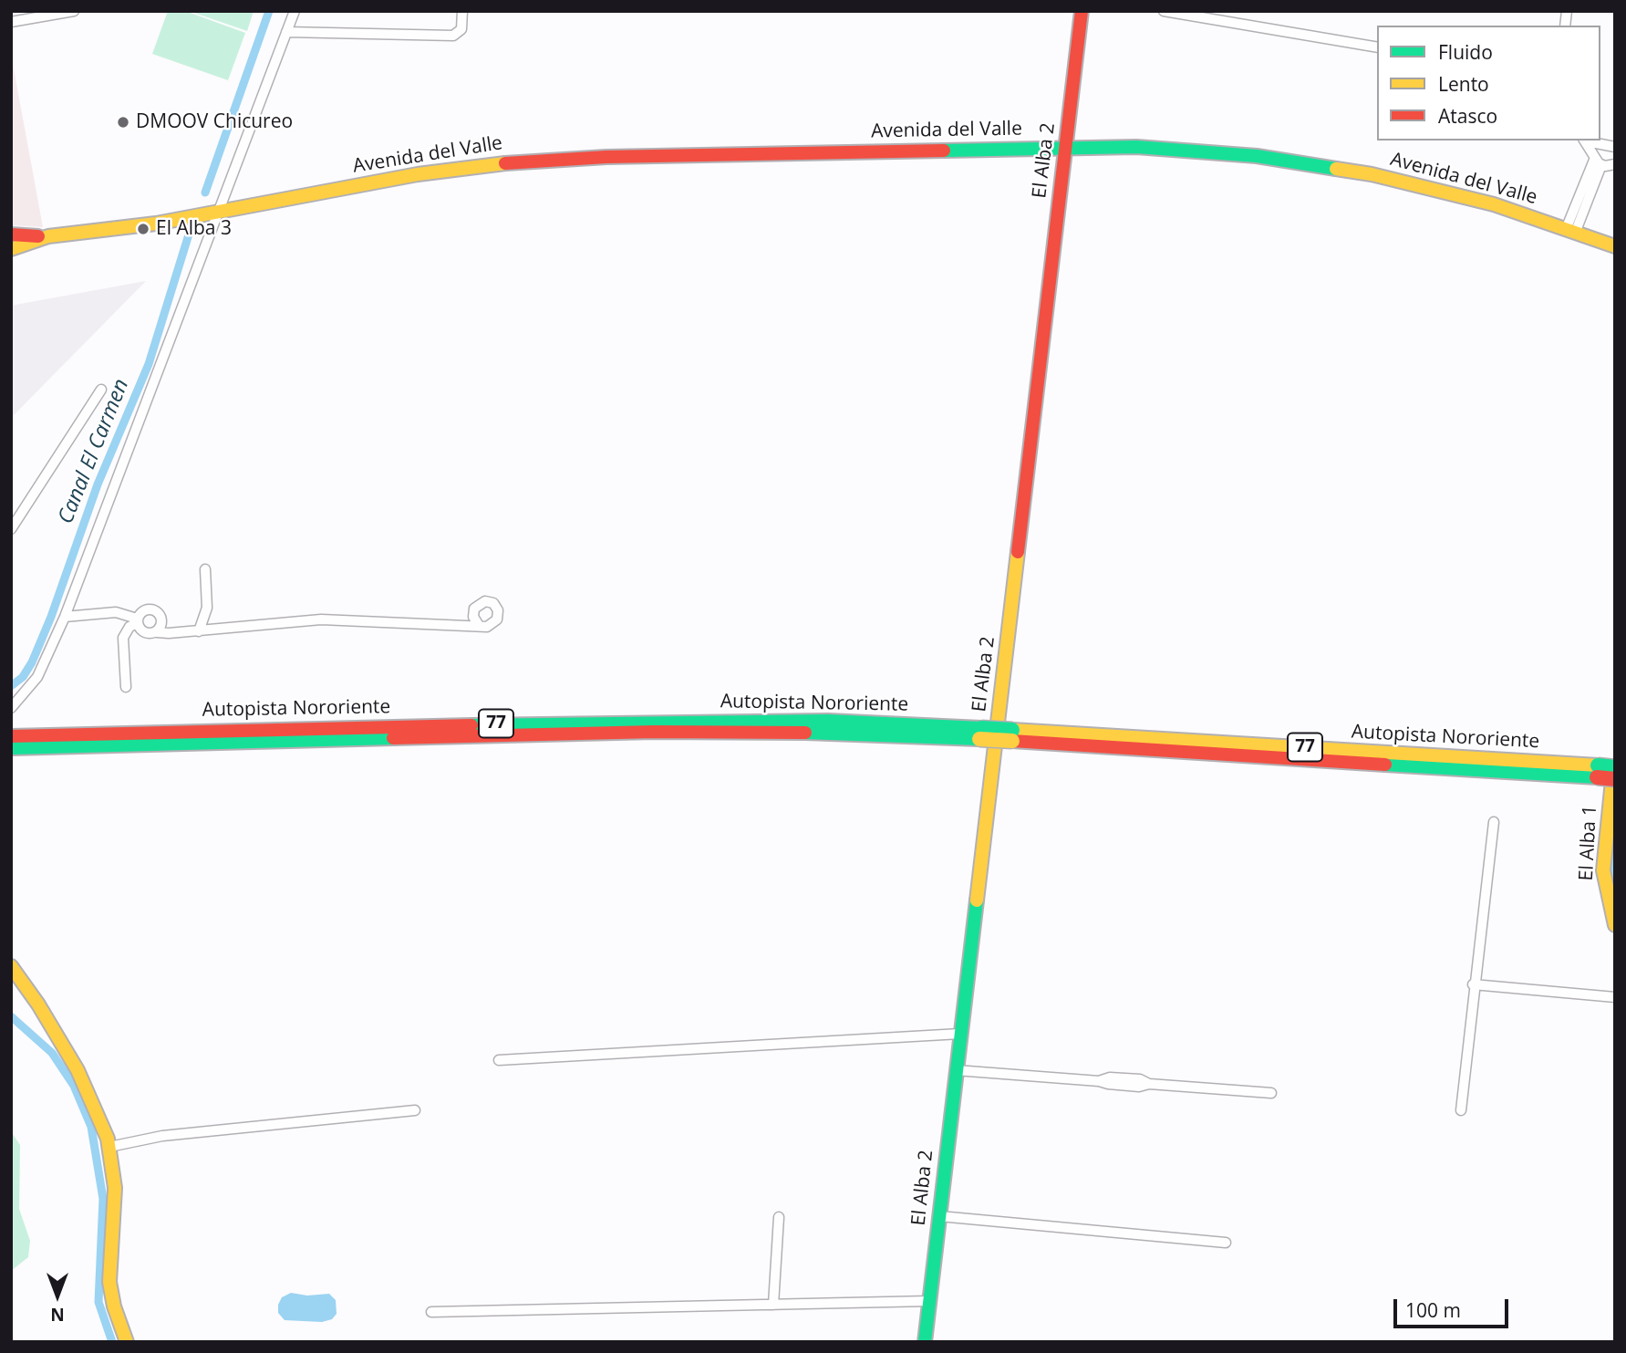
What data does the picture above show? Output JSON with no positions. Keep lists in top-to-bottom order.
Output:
{
  "streets": {
    "main road": [
      "Avenida del Valle",
      "El Alba 2",
      "Autopista Nororiente",
      "77",
      "El Alba 1"
    ]
  },
  "crossings": [
    ["Avenida del Valle", "El Alba 2"]
  ],
  "water": ["Canal El Carmen"],
  "places": ["DMOOV Chicureo", "El Alba 3"],
  "legend": ["Fluido", "Lento", "Atasco"],
  "scale_bar": "100 m",
  "north": "bottom"
}
